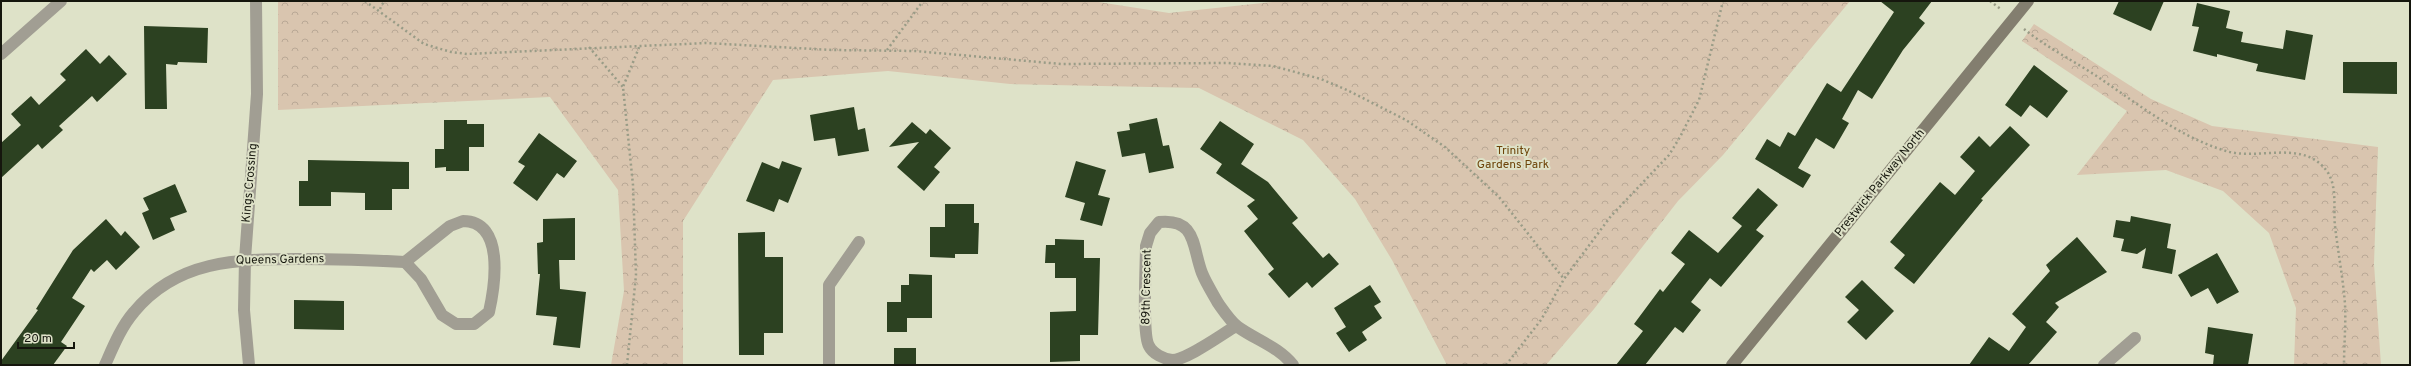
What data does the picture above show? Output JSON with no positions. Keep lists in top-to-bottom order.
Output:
{
  "streets": {
    "street": [
      "Kings Crossing",
      "Prestwick Parkway North",
      "Queens Gardens",
      "89th Crescent"
    ]
  },
  "crossings": [
    ["Kings Crossing", "Queens Gardens"]
  ],
  "parks": ["Trinity Gardens Park"],
  "scale_bar": "20 m"
}
